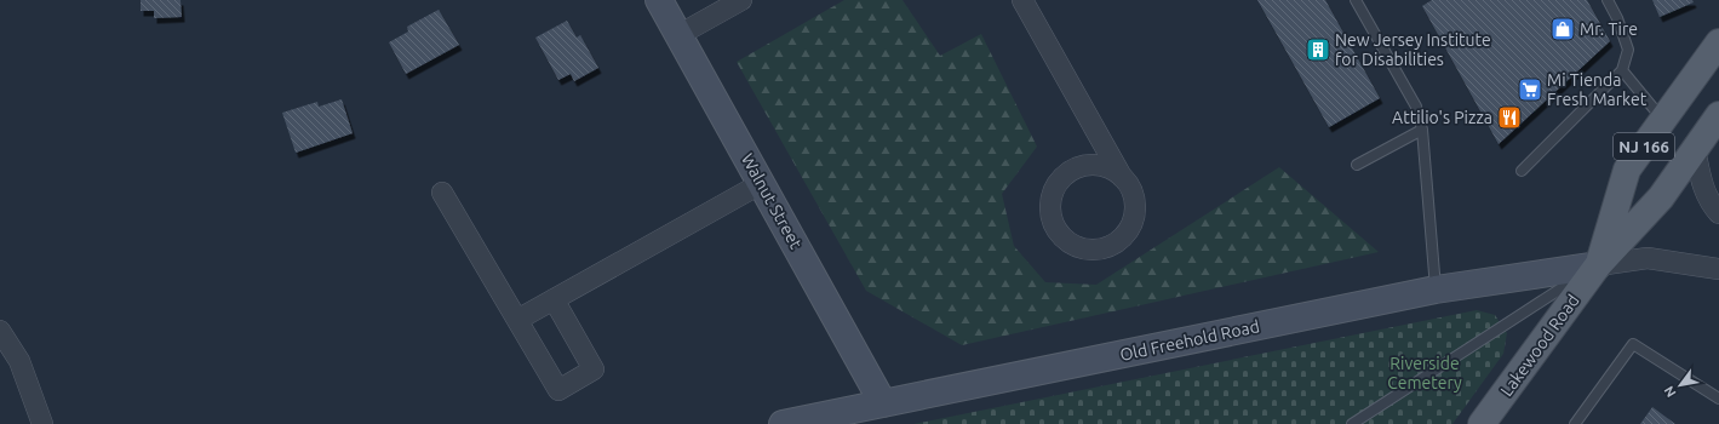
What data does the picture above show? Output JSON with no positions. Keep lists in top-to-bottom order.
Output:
{
  "streets": {
    "main road": [
      "NJ 166",
      "Walnut Street",
      "Old Freehold Road",
      "Lakewood Road"
    ]
  },
  "crossings": [
    ["Walnut Street", "Old Freehold Road"],
    ["Old Freehold Road", "Lakewood Road"]
  ],
  "parks": ["Riverside Cemetery"],
  "places": {
    "shop": ["Mr. Tire"],
    "building": ["New Jersey Institute for Disabilities"],
    "supermarket": ["Mi Tienda Fresh Market"],
    "restaurant": ["Attilio's Pizza"]
  },
  "north": "bottom left"
}
